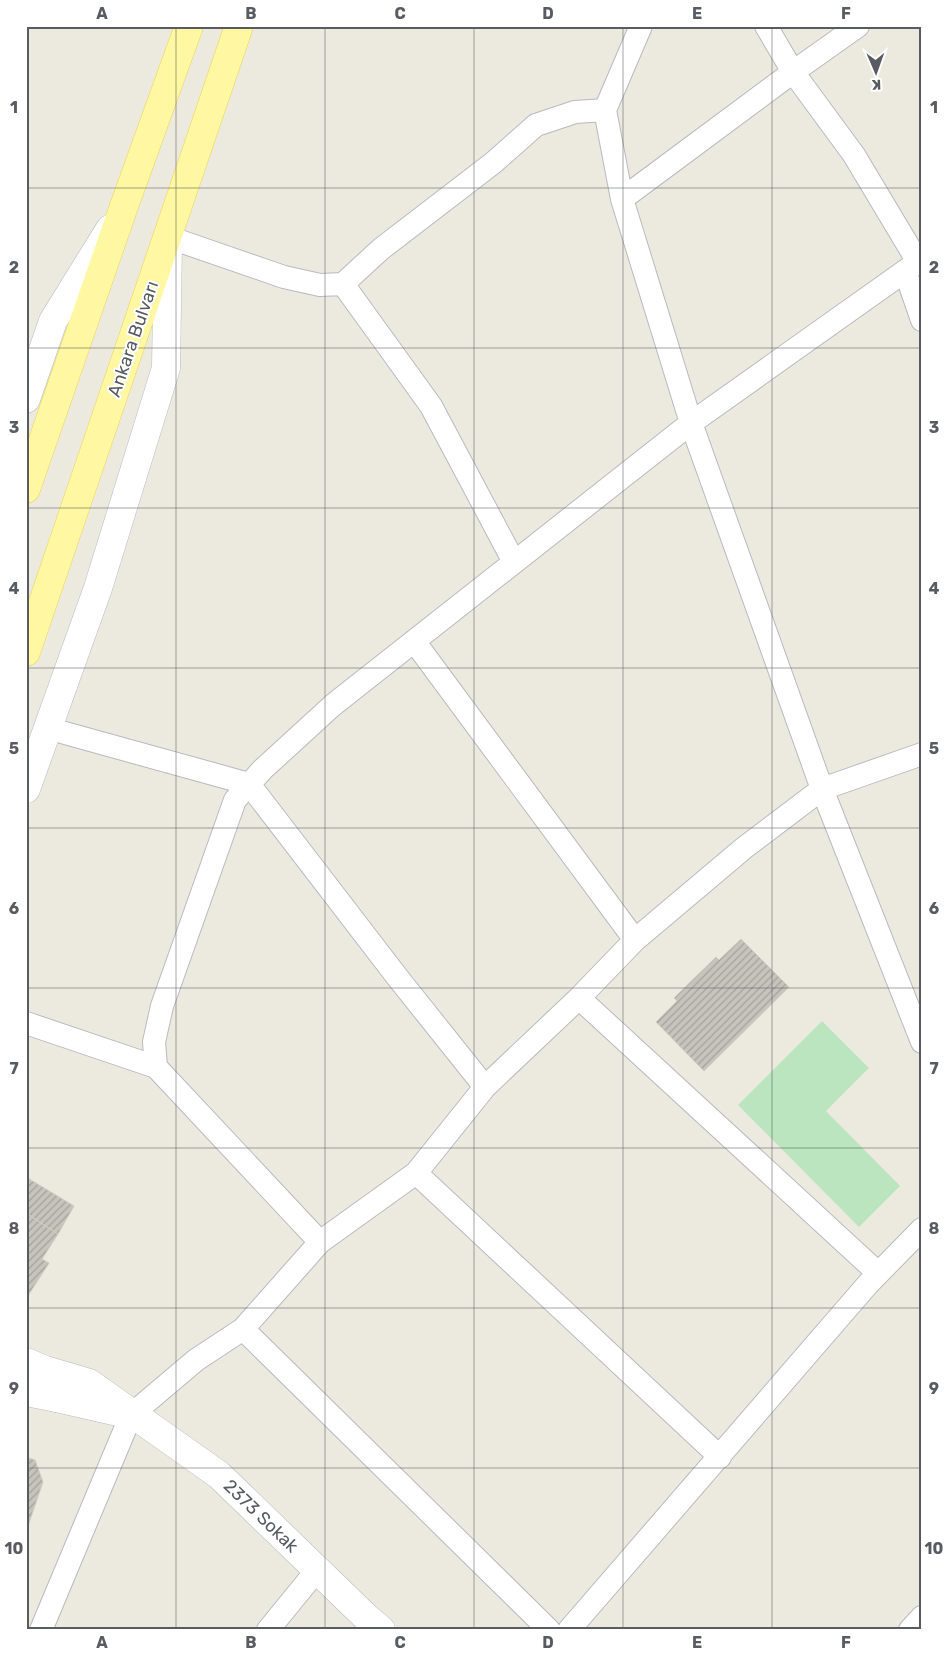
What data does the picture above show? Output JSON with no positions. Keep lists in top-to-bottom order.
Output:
{
  "streets": {
    "main road": ["Ankara Bulvarı", "2373 Sokak"]
  },
  "north": "bottom",
  "grid": {
    "columns": [
      "A",
      "B",
      "C",
      "D",
      "E",
      "F"
    ],
    "rows": [
      "1",
      "2",
      "3",
      "4",
      "5",
      "6",
      "7",
      "8",
      "9",
      "10"
    ]
  }
}
